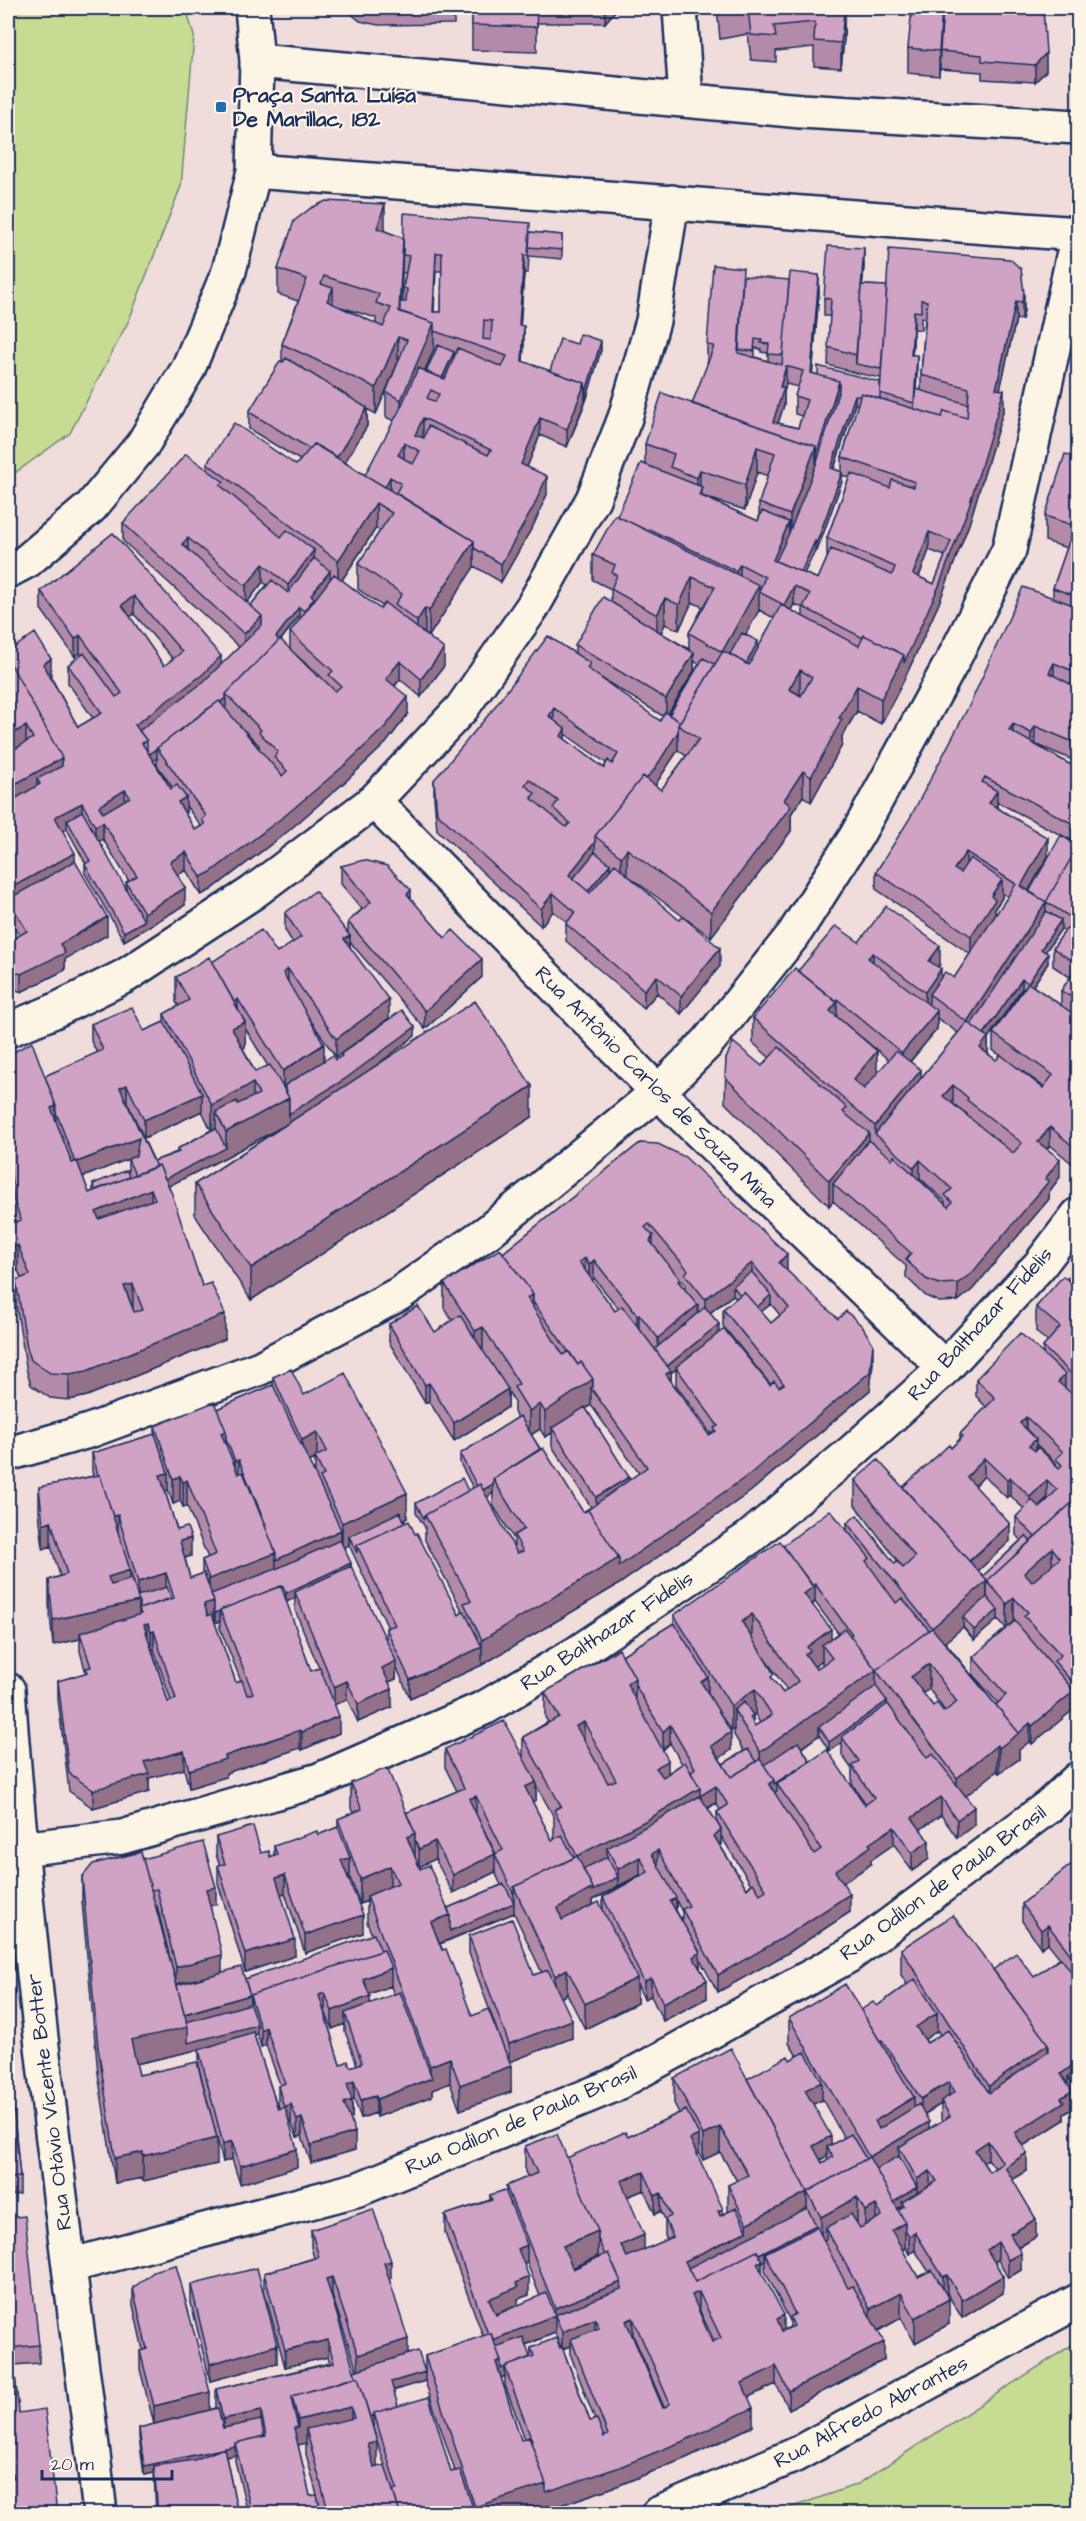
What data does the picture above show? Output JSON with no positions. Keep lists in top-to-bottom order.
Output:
{
  "streets": {
    "street": [
      "Rua Antônio Carlos de Souza Mina",
      "Rua Balthazar Fidelis",
      "Rua Odilon de Paula Brasil",
      "Rua Otávio Vicente Botter",
      "Rua Alfredo Abrantes"
    ]
  },
  "crossings": [
    ["Rua Antônio Carlos de Souza Mina", "Rua Balthazar Fidelis"],
    ["Rua Balthazar Fidelis", "Rua Otávio Vicente Botter"],
    ["Rua Odilon de Paula Brasil", "Rua Otávio Vicente Botter"]
  ],
  "places": {
    "transit": ["Praça Santa. Luísa De Marillac, 182"]
  },
  "scale_bar": "20 m"
}
